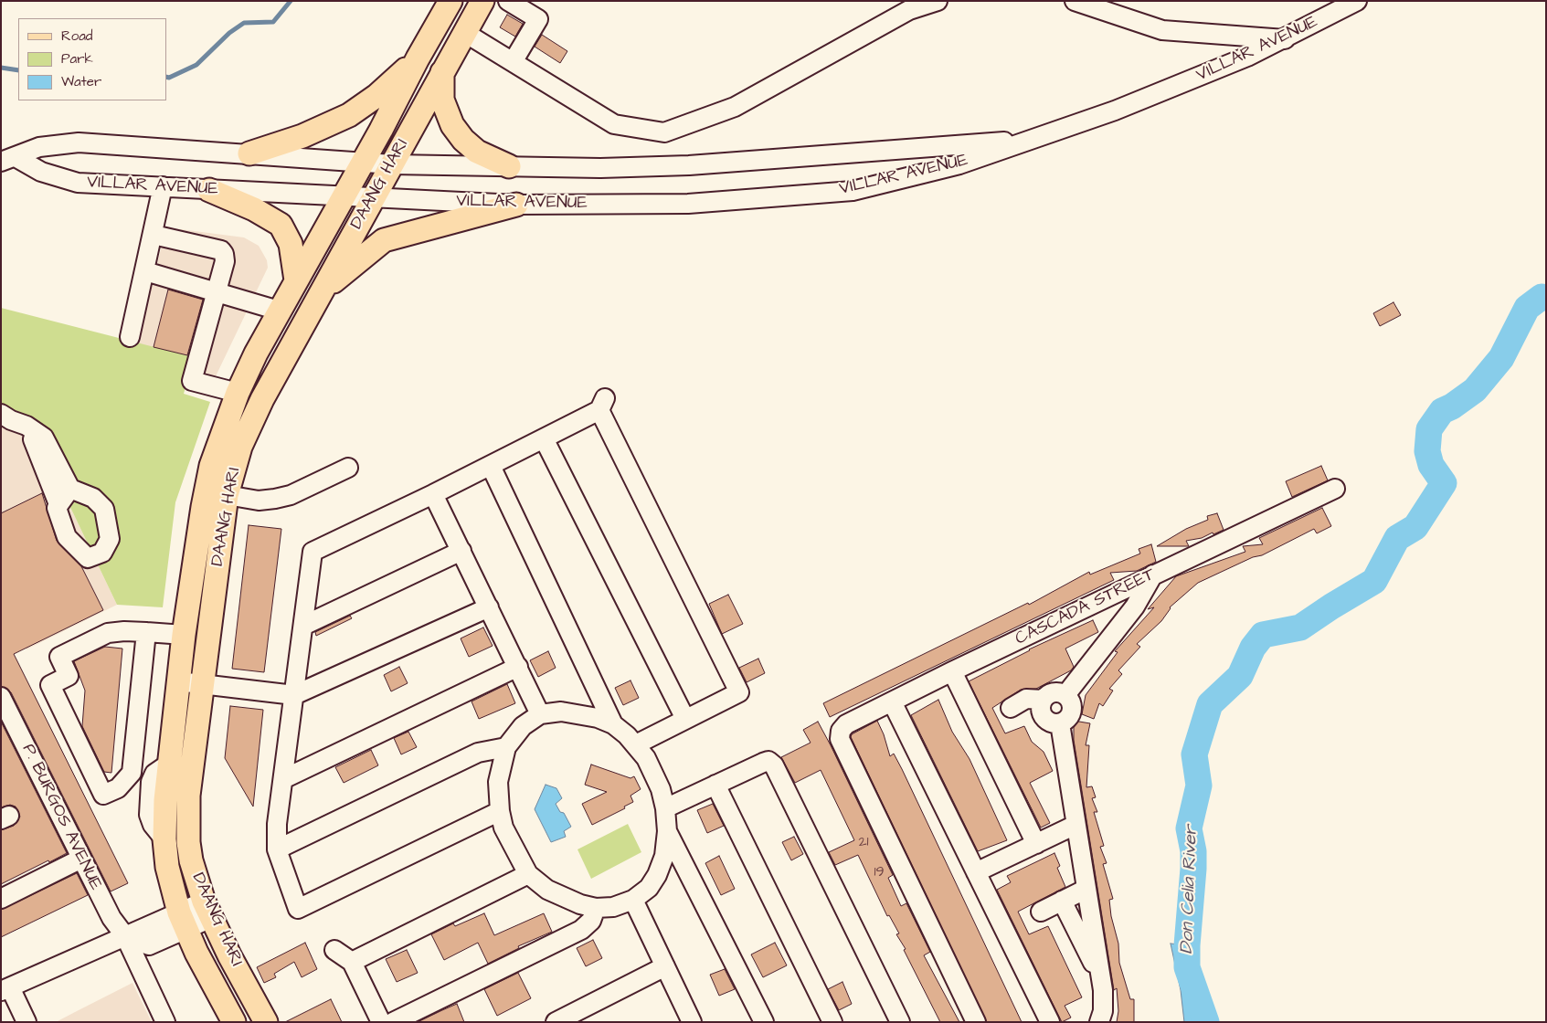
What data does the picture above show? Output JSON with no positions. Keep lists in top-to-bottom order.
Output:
{
  "streets": {
    "main road": ["DAANG HARI"],
    "street": ["VILLAR AVENUE", "CASCADA STREET", "P. BURGOS AVENUE"]
  },
  "crossings": [
    ["VILLAR AVENUE", "DAANG HARI"]
  ],
  "water": ["Don Celia River"],
  "house_numbers": ["21", "19"],
  "legend": ["Road", "Park", "Water"]
}
